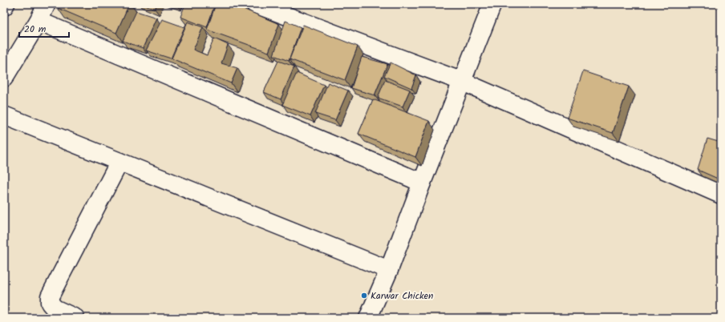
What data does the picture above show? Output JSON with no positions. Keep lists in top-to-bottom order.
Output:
{
  "places": ["Karwar Chicken"],
  "scale_bar": "20 m"
}
